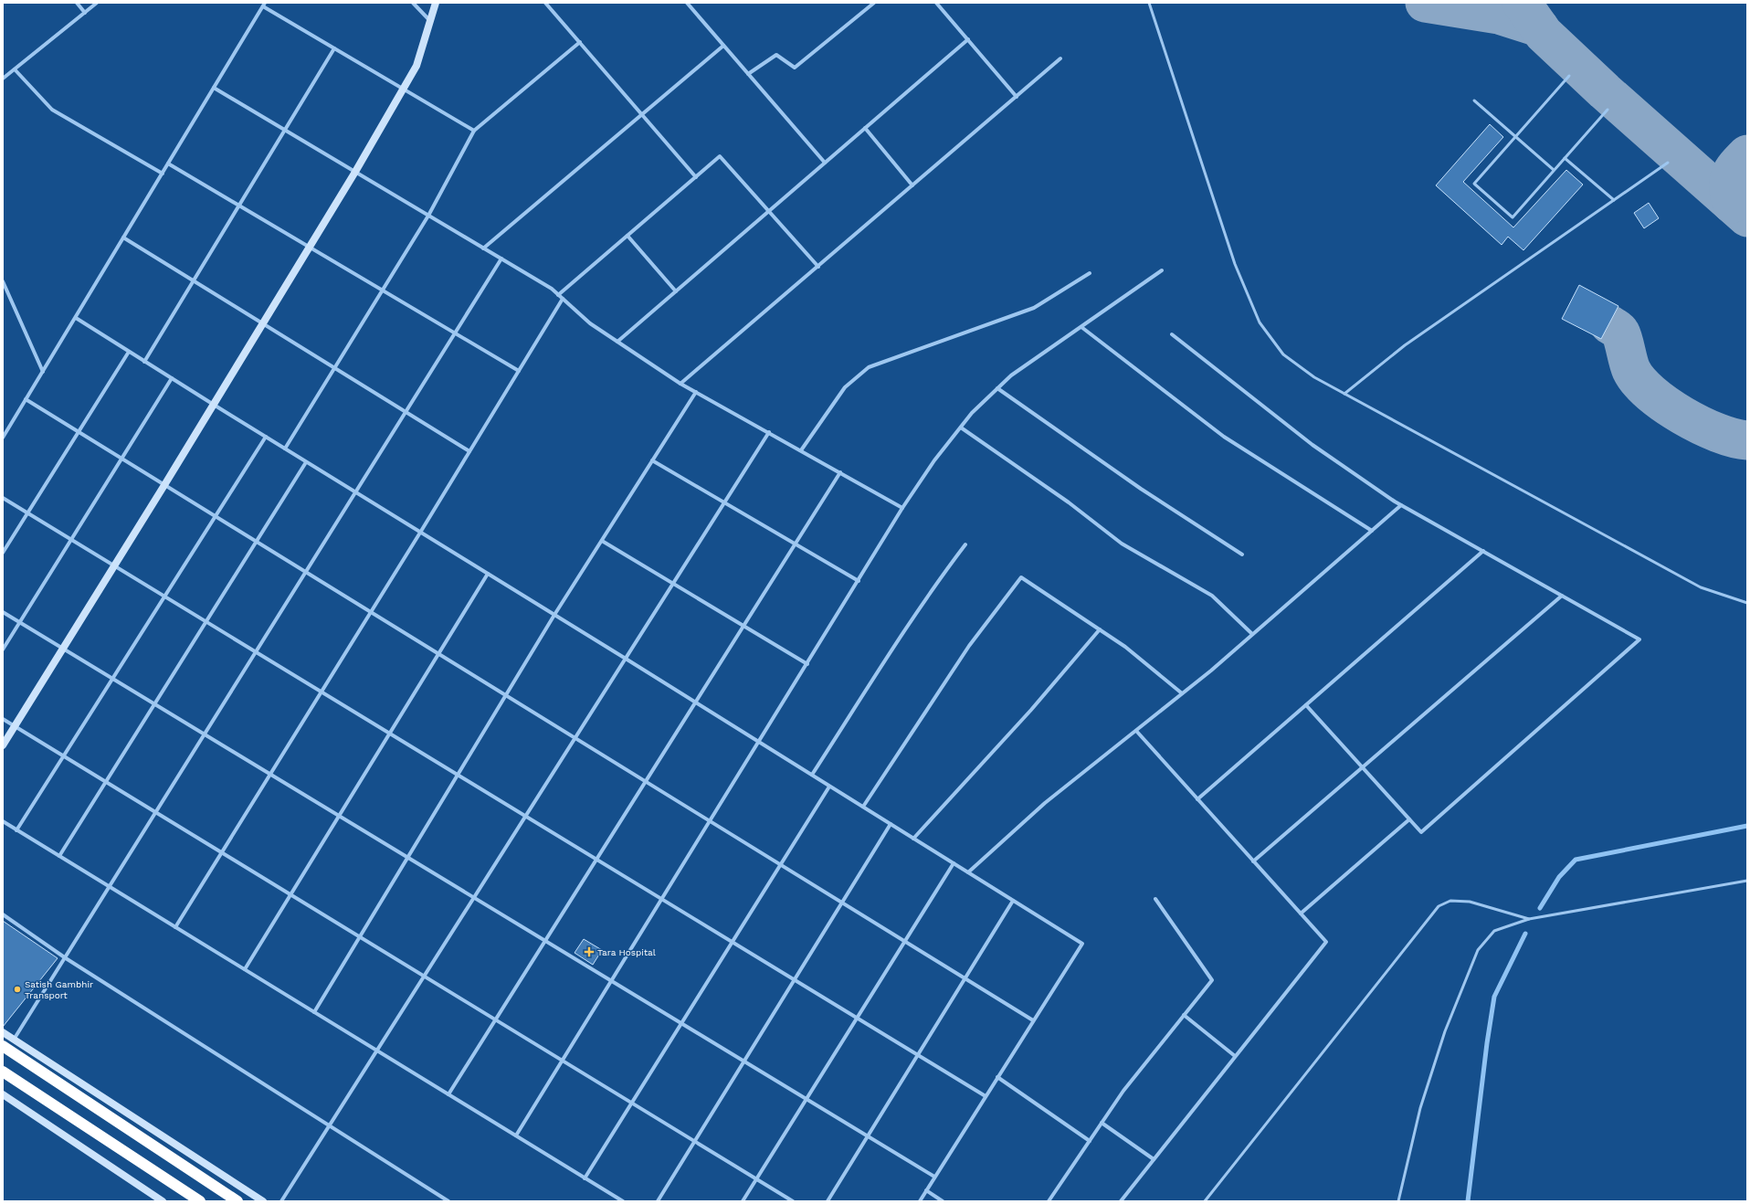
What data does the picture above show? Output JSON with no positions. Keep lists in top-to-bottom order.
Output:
{
  "places": {
    "health": ["Tara Hospital"],
    "other": ["Satish Gambhir Transport"]
  }
}
